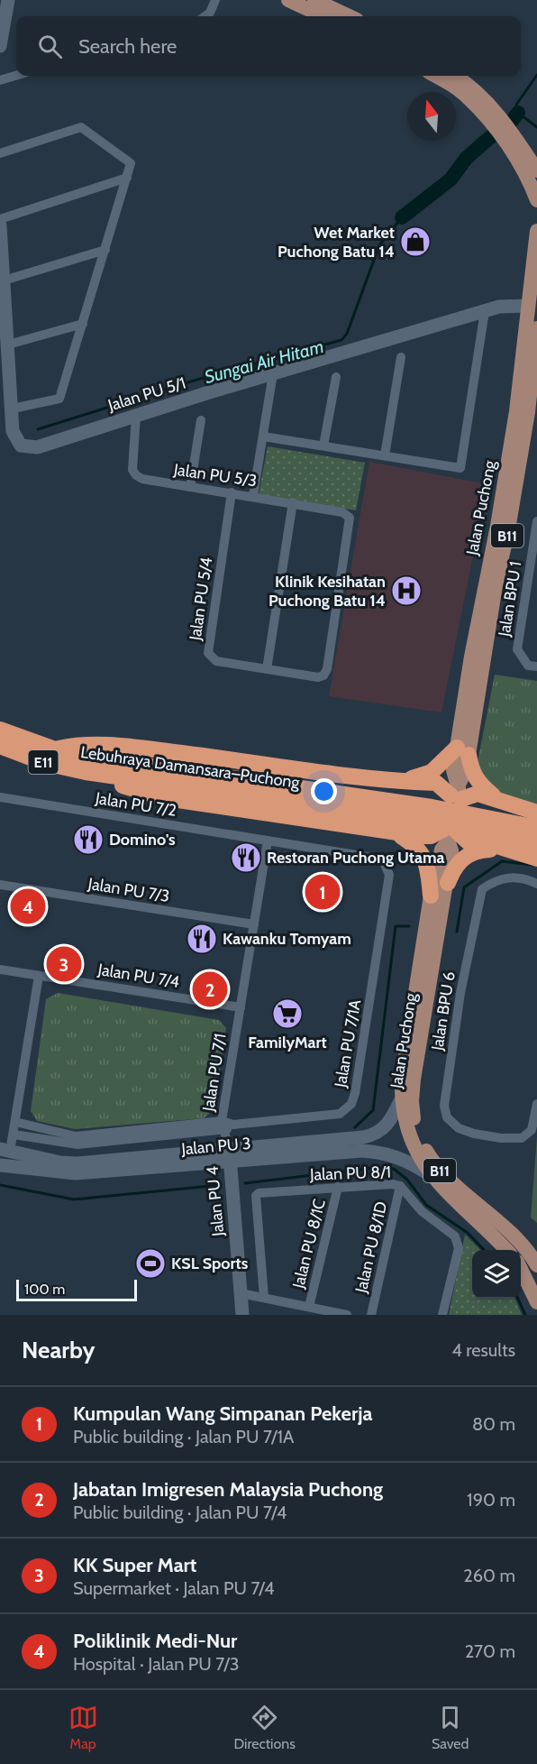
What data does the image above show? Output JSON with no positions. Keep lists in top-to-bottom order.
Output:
{
  "streets": {
    "highway": ["E11", "Lebuhraya Damansara–Puchong"],
    "main road": ["Jalan Puchong", "B11"],
    "street": [
      "Jalan PU 5/1",
      "Jalan PU 5/3",
      "Jalan PU 5/4",
      "Jalan BPU 1",
      "Jalan PU 7/2",
      "Jalan PU 7/3",
      "Jalan PU 7/4",
      "Jalan BPU 6",
      "Jalan PU 7/1A",
      "Jalan PU 7/1",
      "Jalan PU 3",
      "Jalan PU 8/1",
      "Jalan PU 4",
      "Jalan PU 8/1C",
      "Jalan PU 8/1D"
    ]
  },
  "crossings": [
    ["Jalan PU 5/1", "Jalan PU 5/3"],
    ["Jalan PU 5/1", "Jalan Puchong"],
    ["Jalan PU 5/3", "Jalan PU 5/4"],
    ["Jalan Puchong", "Jalan PU 3"],
    ["Jalan PU 7/2", "Jalan PU 7/1A"],
    ["Jalan PU 7/2", "Jalan PU 7/1"],
    ["Jalan PU 7/3", "Jalan PU 7/1"],
    ["Jalan PU 7/4", "Jalan PU 7/1"],
    ["Jalan PU 7/1A", "Jalan PU 7/1"],
    ["Jalan PU 7/1", "Jalan PU 3"],
    ["Jalan PU 7/1", "Jalan PU 4"],
    ["Jalan PU 3", "Jalan PU 4"],
    ["Jalan PU 8/1", "Jalan PU 8/1C"],
    ["Jalan PU 8/1", "Jalan PU 8/1D"]
  ],
  "water": ["Sungai Air Hitam"],
  "places": {
    "shop": ["Wet Market Puchong Batu 14"],
    "hospital": ["Klinik Kesihatan Puchong Batu 14"],
    "restaurant": ["Domino's", "Restoran Puchong Utama", "Kawanku Tomyam"],
    "supermarket": ["FamilyMart"],
    "sports": ["KSL Sports"]
  },
  "scale_bar": "100 m",
  "north": "top",
  "page": {
    "search": "Search here",
    "pins": [
      "1",
      "4",
      "3",
      "2"
    ],
    "scale": "100 m",
    "heading": ["Nearby", "4 results"],
    "list": [
      {
        "mark": "1",
        "name": "Kumpulan Wang Simpanan Pekerja",
        "note": "Public building · Jalan PU 7/1A",
        "value": "80 m"
      },
      {
        "mark": "2",
        "name": "Jabatan Imigresen Malaysia Puchong",
        "note": "Public building · Jalan PU 7/4",
        "value": "190 m"
      },
      {
        "mark": "3",
        "name": "KK Super Mart",
        "note": "Supermarket · Jalan PU 7/4",
        "value": "260 m"
      },
      {
        "mark": "4",
        "name": "Poliklinik Medi-Nur",
        "note": "Hospital · Jalan PU 7/3",
        "value": "270 m"
      }
    ],
    "nav": ["Map", "Directions", "Saved"]
  }
}
